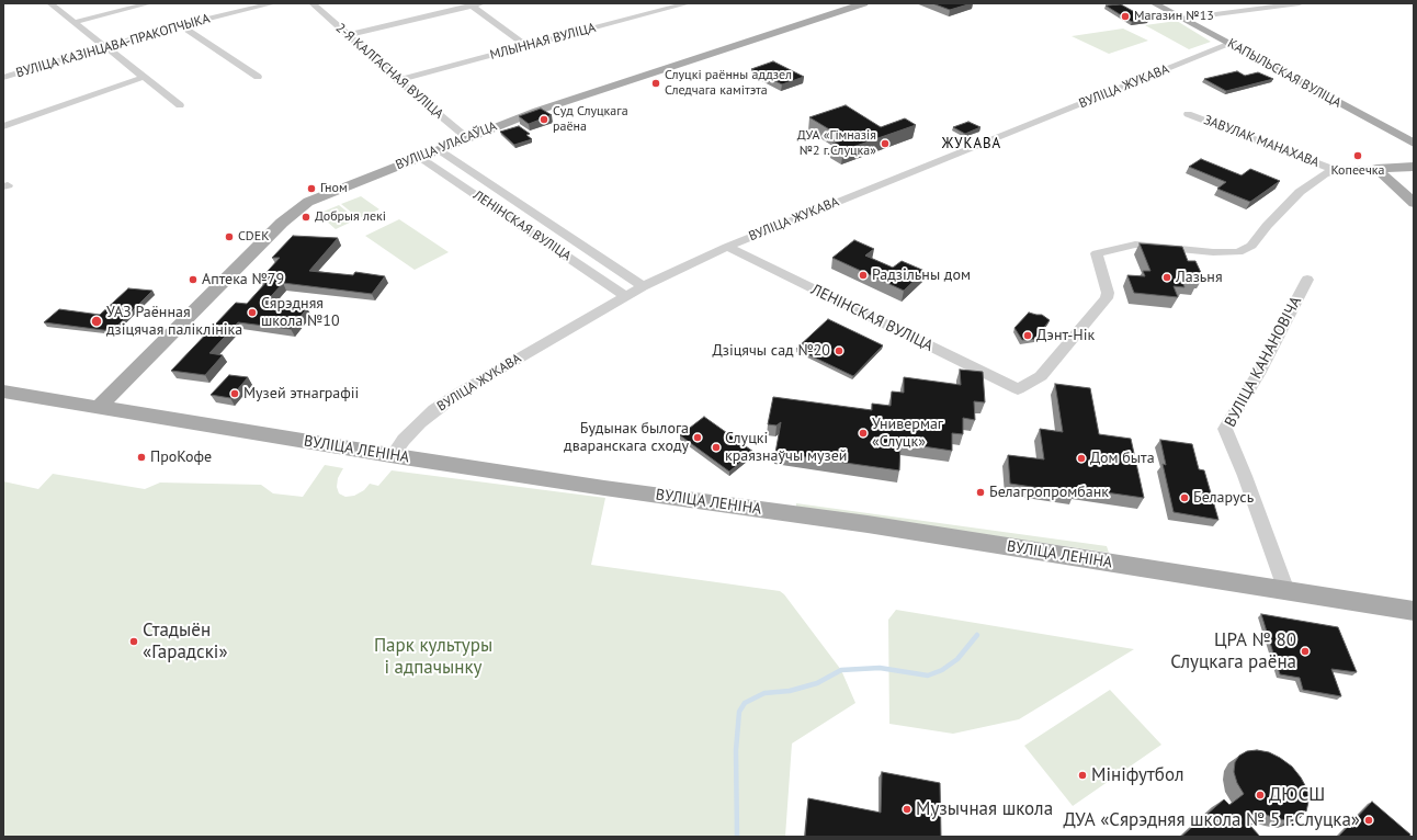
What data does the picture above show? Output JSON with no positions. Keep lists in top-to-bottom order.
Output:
{
  "streets": {
    "main road": ["КАПЫЛЬСКАЯ ВУЛІЦА", "ВУЛІЦА УЛАСАЎЦА", "ВУЛІЦА ЛЕНІНА"],
    "street": [
      "МЛЫННАЯ ВУЛІЦА",
      "ВУЛІЦА КАЗІНЦАВА-ПРАКОПЧЫКА",
      "2-Я КАЛГАСНАЯ ВУЛІЦА",
      "ВУЛІЦА ЖУКАВА",
      "ЗАВУЛАК МАНАХАВА",
      "ЛЕНІНСКАЯ ВУЛІЦА",
      "ВУЛІЦА КАНАНОВІЧА"
    ]
  },
  "crossings": [
    ["МЛЫННАЯ ВУЛІЦА", "2-Я КАЛГАСНАЯ ВУЛІЦА"],
    ["2-Я КАЛГАСНАЯ ВУЛІЦА", "ВУЛІЦА УЛАСАЎЦА"],
    ["КАПЫЛЬСКАЯ ВУЛІЦА", "ВУЛІЦА ЖУКАВА"],
    ["ВУЛІЦА ЖУКАВА", "ЛЕНІНСКАЯ ВУЛІЦА"],
    ["ВУЛІЦА ЖУКАВА", "ВУЛІЦА ЛЕНІНА"],
    ["ЗАВУЛАК МАНАХАВА", "ЛЕНІНСКАЯ ВУЛІЦА"],
    ["ВУЛІЦА УЛАСАЎЦА", "ЛЕНІНСКАЯ ВУЛІЦА"],
    ["ВУЛІЦА УЛАСАЎЦА", "ВУЛІЦА ЛЕНІНА"],
    ["ВУЛІЦА КАНАНОВІЧА", "ВУЛІЦА ЛЕНІНА"]
  ],
  "districts": ["ЖУКАВА"],
  "parks": ["Парк культуры і адпачынку"],
  "places": [
    "Магазин №13",
    "Слуцкі раённы аддзел Следчага камітэта",
    "Суд Слуцкага раёна",
    "ДУА «Гімназія №2 г.Слуцка»",
    "Копеечка",
    "Гном",
    "Добрыя лекі",
    "CDEK",
    "Радзільны дом",
    "Лазьня",
    "Аптека №79",
    "Сярэдняя школа №10",
    "УАЗ Раённая дзіцячая паліклініка",
    "Дэнт-Нік",
    "Дзіцячы сад №20",
    "Музей этнаграфіі",
    "Универмаг «Слуцк»",
    "Будынак былога дваранскага сходу",
    "Слуцкі краязнаўчы музей",
    "ПроКофе",
    "Дом быта",
    "Белагропромбанк",
    "Беларусь",
    "Стадыён «Гарадскі»",
    "ЦРА № 80 Слуцкага раёна",
    "Мініфутбол",
    "ДЮСШ",
    "Музычная школа",
    "ДУА «Сярэдняя школа № 5 г.Слуцка»"
  ]
}
